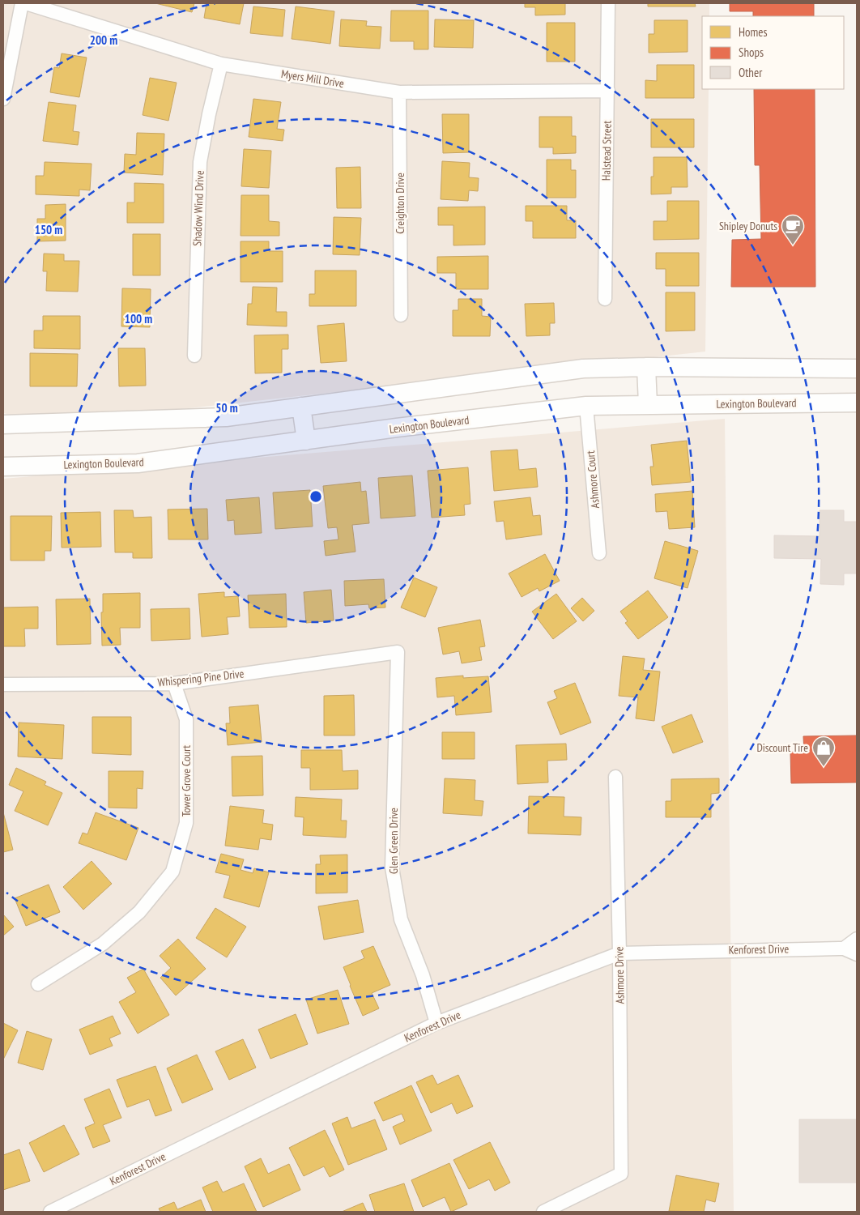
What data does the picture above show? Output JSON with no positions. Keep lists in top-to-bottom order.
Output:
{
  "streets": {
    "street": [
      "Myers Mill Drive",
      "Halstead Street",
      "Creighton Drive",
      "Shadow Wind Drive",
      "Lexington Boulevard",
      "Ashmore Court",
      "Whispering Pine Drive",
      "Tower Grove Court",
      "Glen Green Drive",
      "Kenforest Drive",
      "Ashmore Drive"
    ]
  },
  "crossings": [
    ["Myers Mill Drive", "Halstead Street"],
    ["Myers Mill Drive", "Creighton Drive"],
    ["Myers Mill Drive", "Shadow Wind Drive"],
    ["Lexington Boulevard", "Ashmore Court"],
    ["Whispering Pine Drive", "Tower Grove Court"],
    ["Whispering Pine Drive", "Glen Green Drive"],
    ["Glen Green Drive", "Kenforest Drive"],
    ["Kenforest Drive", "Ashmore Drive"]
  ],
  "places": {
    "cafe": ["Shipley Donuts"],
    "shop": ["Discount Tire"]
  },
  "legend": ["Homes", "Shops", "Other"],
  "rings": [
    "200 m",
    "150 m",
    "100 m",
    "50 m"
  ]
}
